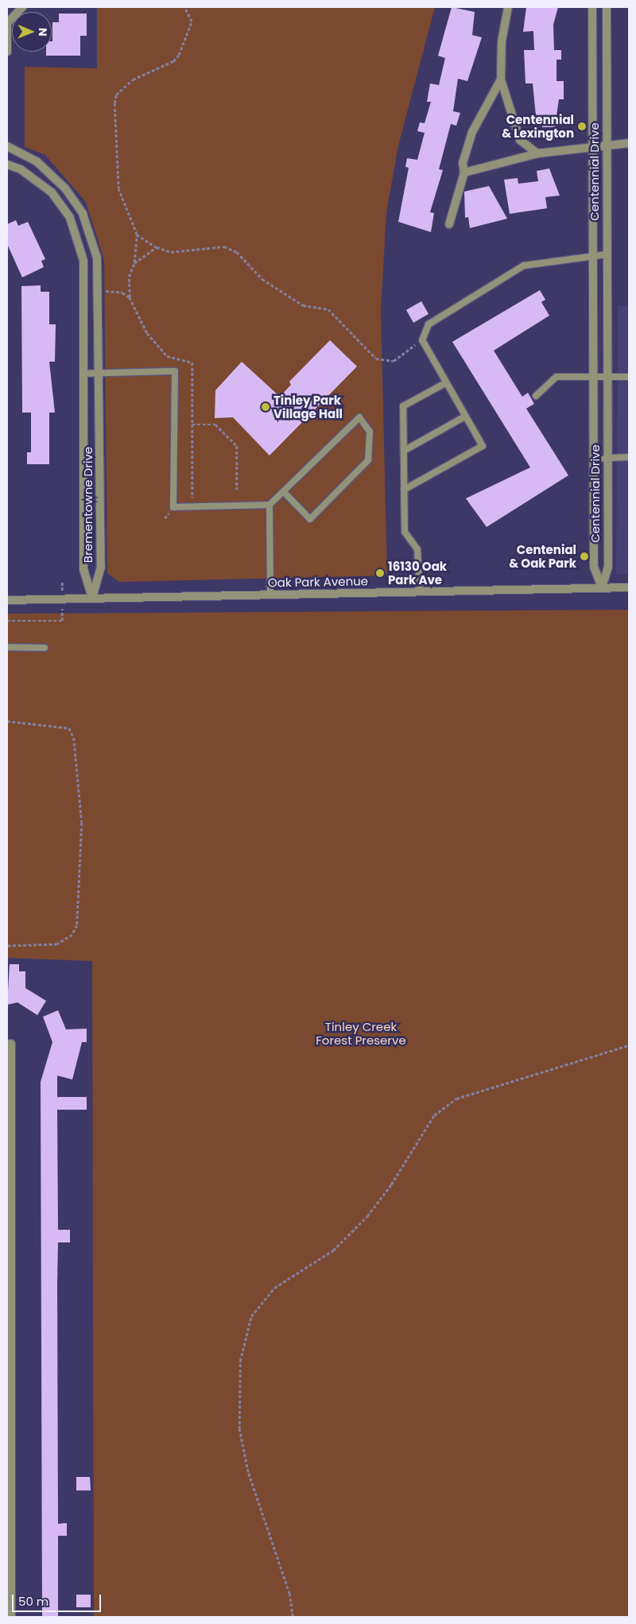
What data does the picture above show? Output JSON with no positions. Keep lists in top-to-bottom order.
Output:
{
  "streets": {
    "street": ["Centennial Drive", "Brementowne Drive", "Oak Park Avenue"]
  },
  "crossings": [
    ["Centennial Drive", "Oak Park Avenue"],
    ["Brementowne Drive", "Oak Park Avenue"]
  ],
  "parks": ["Tinley Creek Forest Preserve"],
  "places": [
    "Centennial & Lexington",
    "Tinley Park Village Hall",
    "Centenial & Oak Park",
    "16130 Oak Park Ave"
  ],
  "scale_bar": "50 m",
  "north": "right"
}
